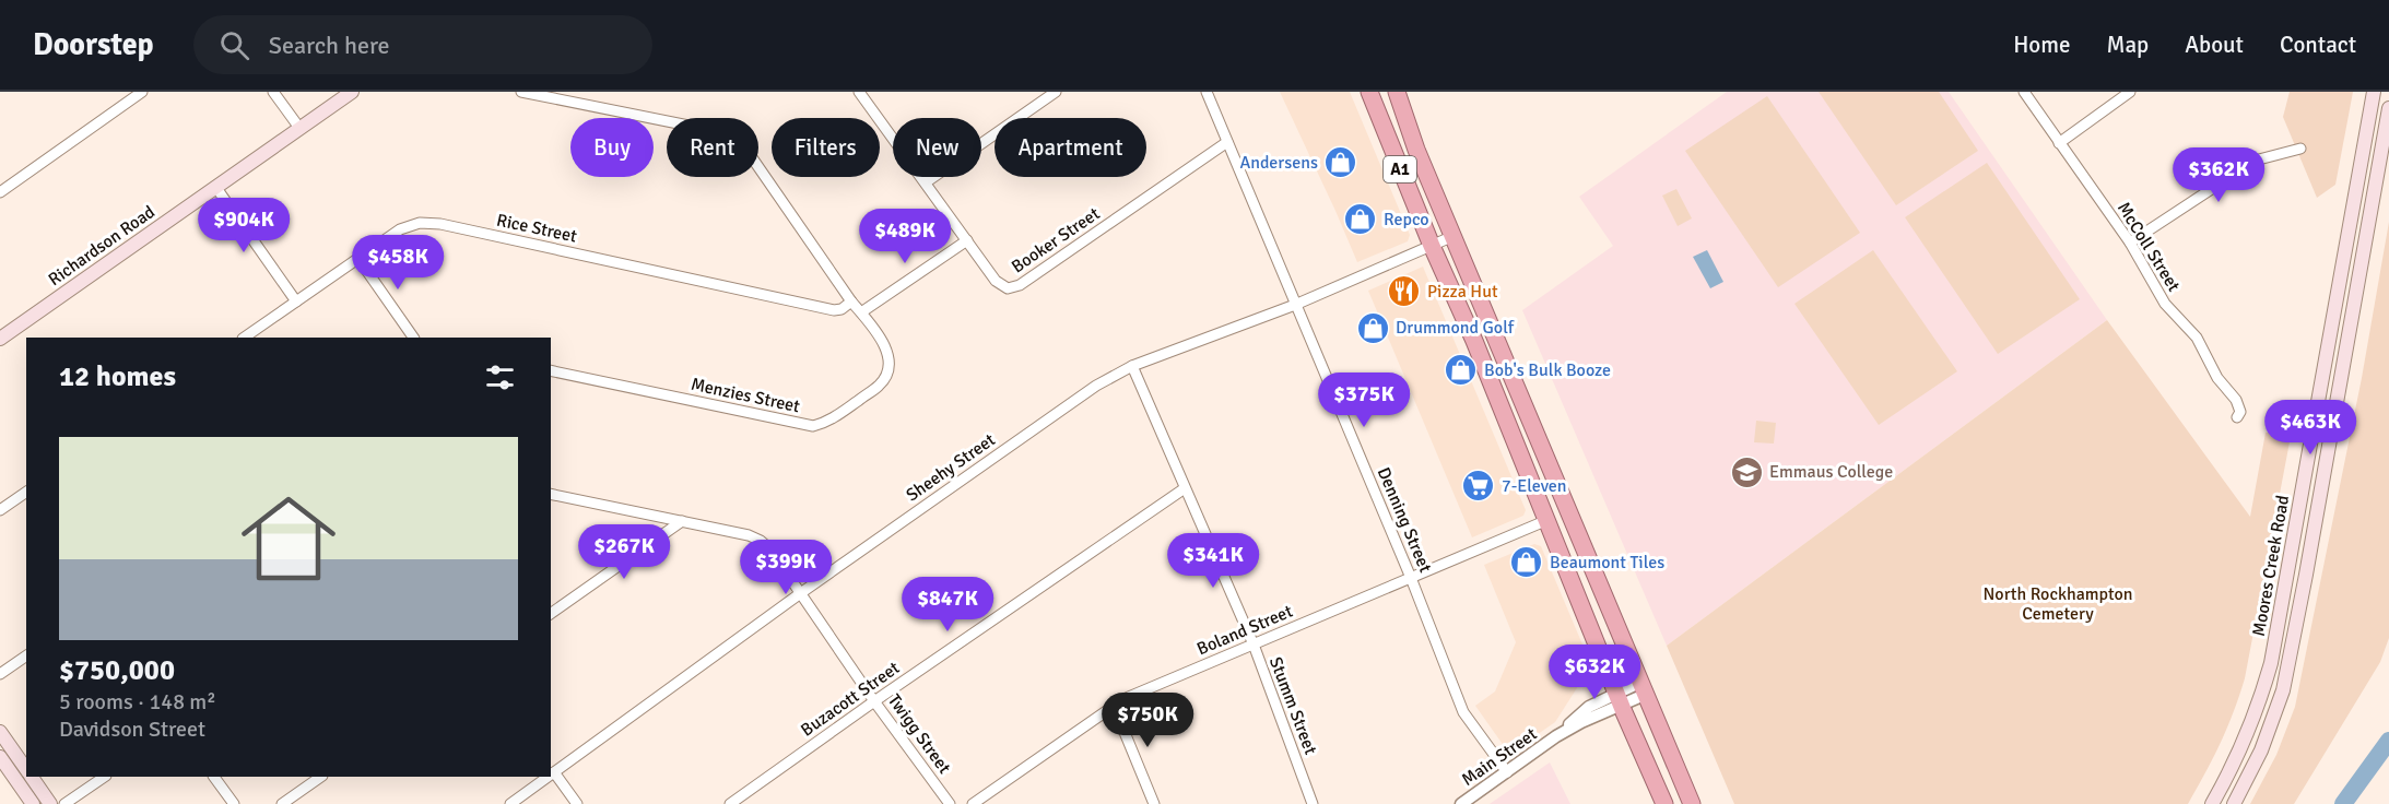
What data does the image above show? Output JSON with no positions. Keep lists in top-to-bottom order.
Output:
{
  "streets": {
    "highway": ["A1"],
    "main road": ["Richardson Road", "Moores Creek Road"],
    "street": [
      "Rice Street",
      "Booker Street",
      "McColl Street",
      "Menzies Street",
      "Sheehy Street",
      "Denning Street",
      "Boland Street",
      "Buzacott Street",
      "Stumm Street",
      "Twigg Street",
      "Main Street"
    ]
  },
  "crossings": [
    ["A1", "Sheehy Street"],
    ["A1", "Boland Street"],
    ["A1", "Main Street"],
    ["Rice Street", "Menzies Street"],
    ["Booker Street", "Denning Street"],
    ["Sheehy Street", "Denning Street"],
    ["Sheehy Street", "Stumm Street"],
    ["Sheehy Street", "Twigg Street"],
    ["Denning Street", "Boland Street"],
    ["Denning Street", "Main Street"],
    ["Boland Street", "Stumm Street"],
    ["Buzacott Street", "Stumm Street"],
    ["Buzacott Street", "Twigg Street"]
  ],
  "parks": ["North Rockhampton Cemetery"],
  "places": {
    "shop": [
      "Andersens",
      "Repco",
      "Drummond Golf",
      "Bob's Bulk Booze",
      "Beaumont Tiles"
    ],
    "restaurant": ["Pizza Hut"],
    "school or university": ["Emmaus College"],
    "supermarket": ["7-Eleven"]
  },
  "page": {
    "header": "Doorstep",
    "search": "Search here",
    "nav": [
      "Home",
      "Map",
      "About",
      "Contact"
    ],
    "chip": [
      "Buy",
      "Rent",
      "Filters",
      "New",
      "Apartment"
    ],
    "price": [
      "$362K",
      "$904K",
      "$489K",
      "$458K",
      "$375K",
      "$463K",
      "$267K",
      "$341K",
      "$399K",
      "$847K",
      "$632K",
      "$750K"
    ],
    "heading": "12 homes",
    "list": [
      {
        "name": "$750,000",
        "note": "5 rooms · 148 m² · Davidson Street"
      }
    ]
  }
}
